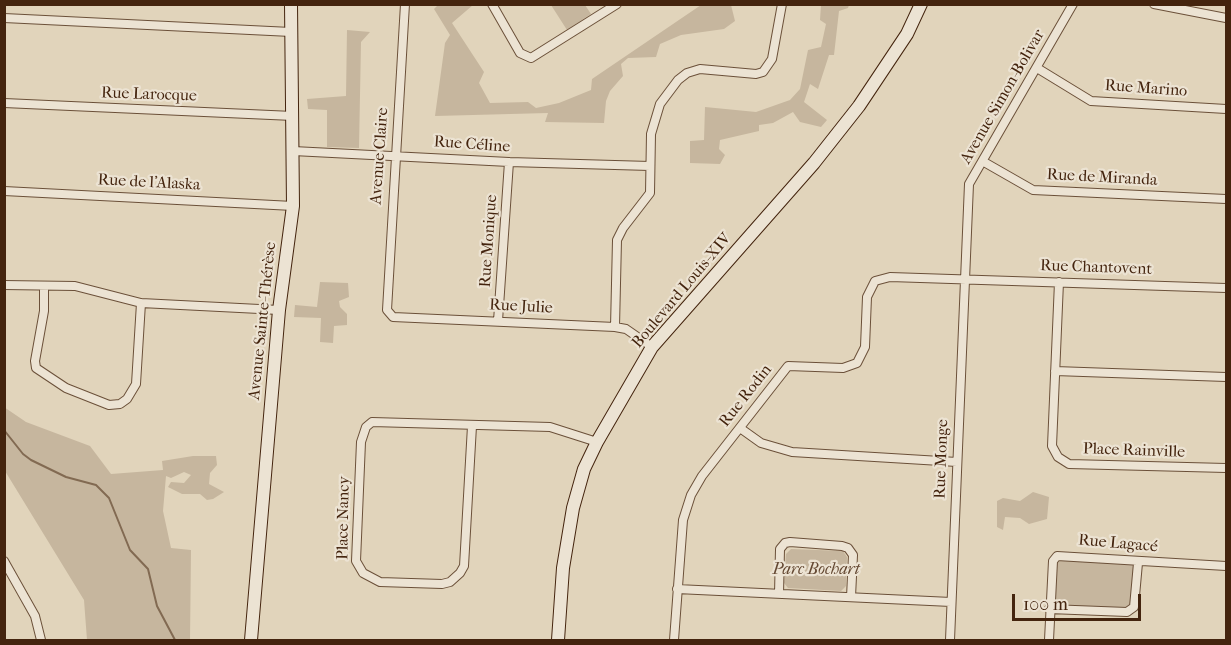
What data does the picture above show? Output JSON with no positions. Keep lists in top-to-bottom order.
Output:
{
  "streets": {
    "main road": ["Boulevard Louis-XIV", "Avenue Sainte-Thérèse"],
    "street": [
      "Rue Marino",
      "Rue Larocque",
      "Avenue Simon-Bolivar",
      "Rue Céline",
      "Avenue Claire",
      "Rue de Miranda",
      "Rue de l'Alaska",
      "Rue Monique",
      "Rue Chantovent",
      "Rue Julie",
      "Rue Rodin",
      "Place Rainville",
      "Rue Monge",
      "Place Nancy",
      "Rue Lagacé"
    ]
  },
  "crossings": [
    ["Rue Marino", "Avenue Simon-Bolivar"],
    ["Rue Larocque", "Avenue Sainte-Thérèse"],
    ["Avenue Simon-Bolivar", "Rue de Miranda"],
    ["Avenue Simon-Bolivar", "Rue Chantovent"],
    ["Avenue Simon-Bolivar", "Rue Rodin"],
    ["Avenue Simon-Bolivar", "Rue Monge"],
    ["Rue Céline", "Avenue Claire"],
    ["Rue Céline", "Rue Monique"],
    ["Rue Céline", "Avenue Sainte-Thérèse"],
    ["Avenue Claire", "Rue Julie"],
    ["Rue de l'Alaska", "Avenue Sainte-Thérèse"],
    ["Rue Monique", "Rue Julie"],
    ["Rue Chantovent", "Rue Rodin"],
    ["Rue Chantovent", "Place Rainville"],
    ["Rue Chantovent", "Rue Monge"],
    ["Boulevard Louis-XIV", "Rue Julie"],
    ["Boulevard Louis-XIV", "Place Nancy"],
    ["Rue Rodin", "Rue Monge"]
  ],
  "parks": ["Parc Bochart"],
  "scale_bar": "100 m"
}
